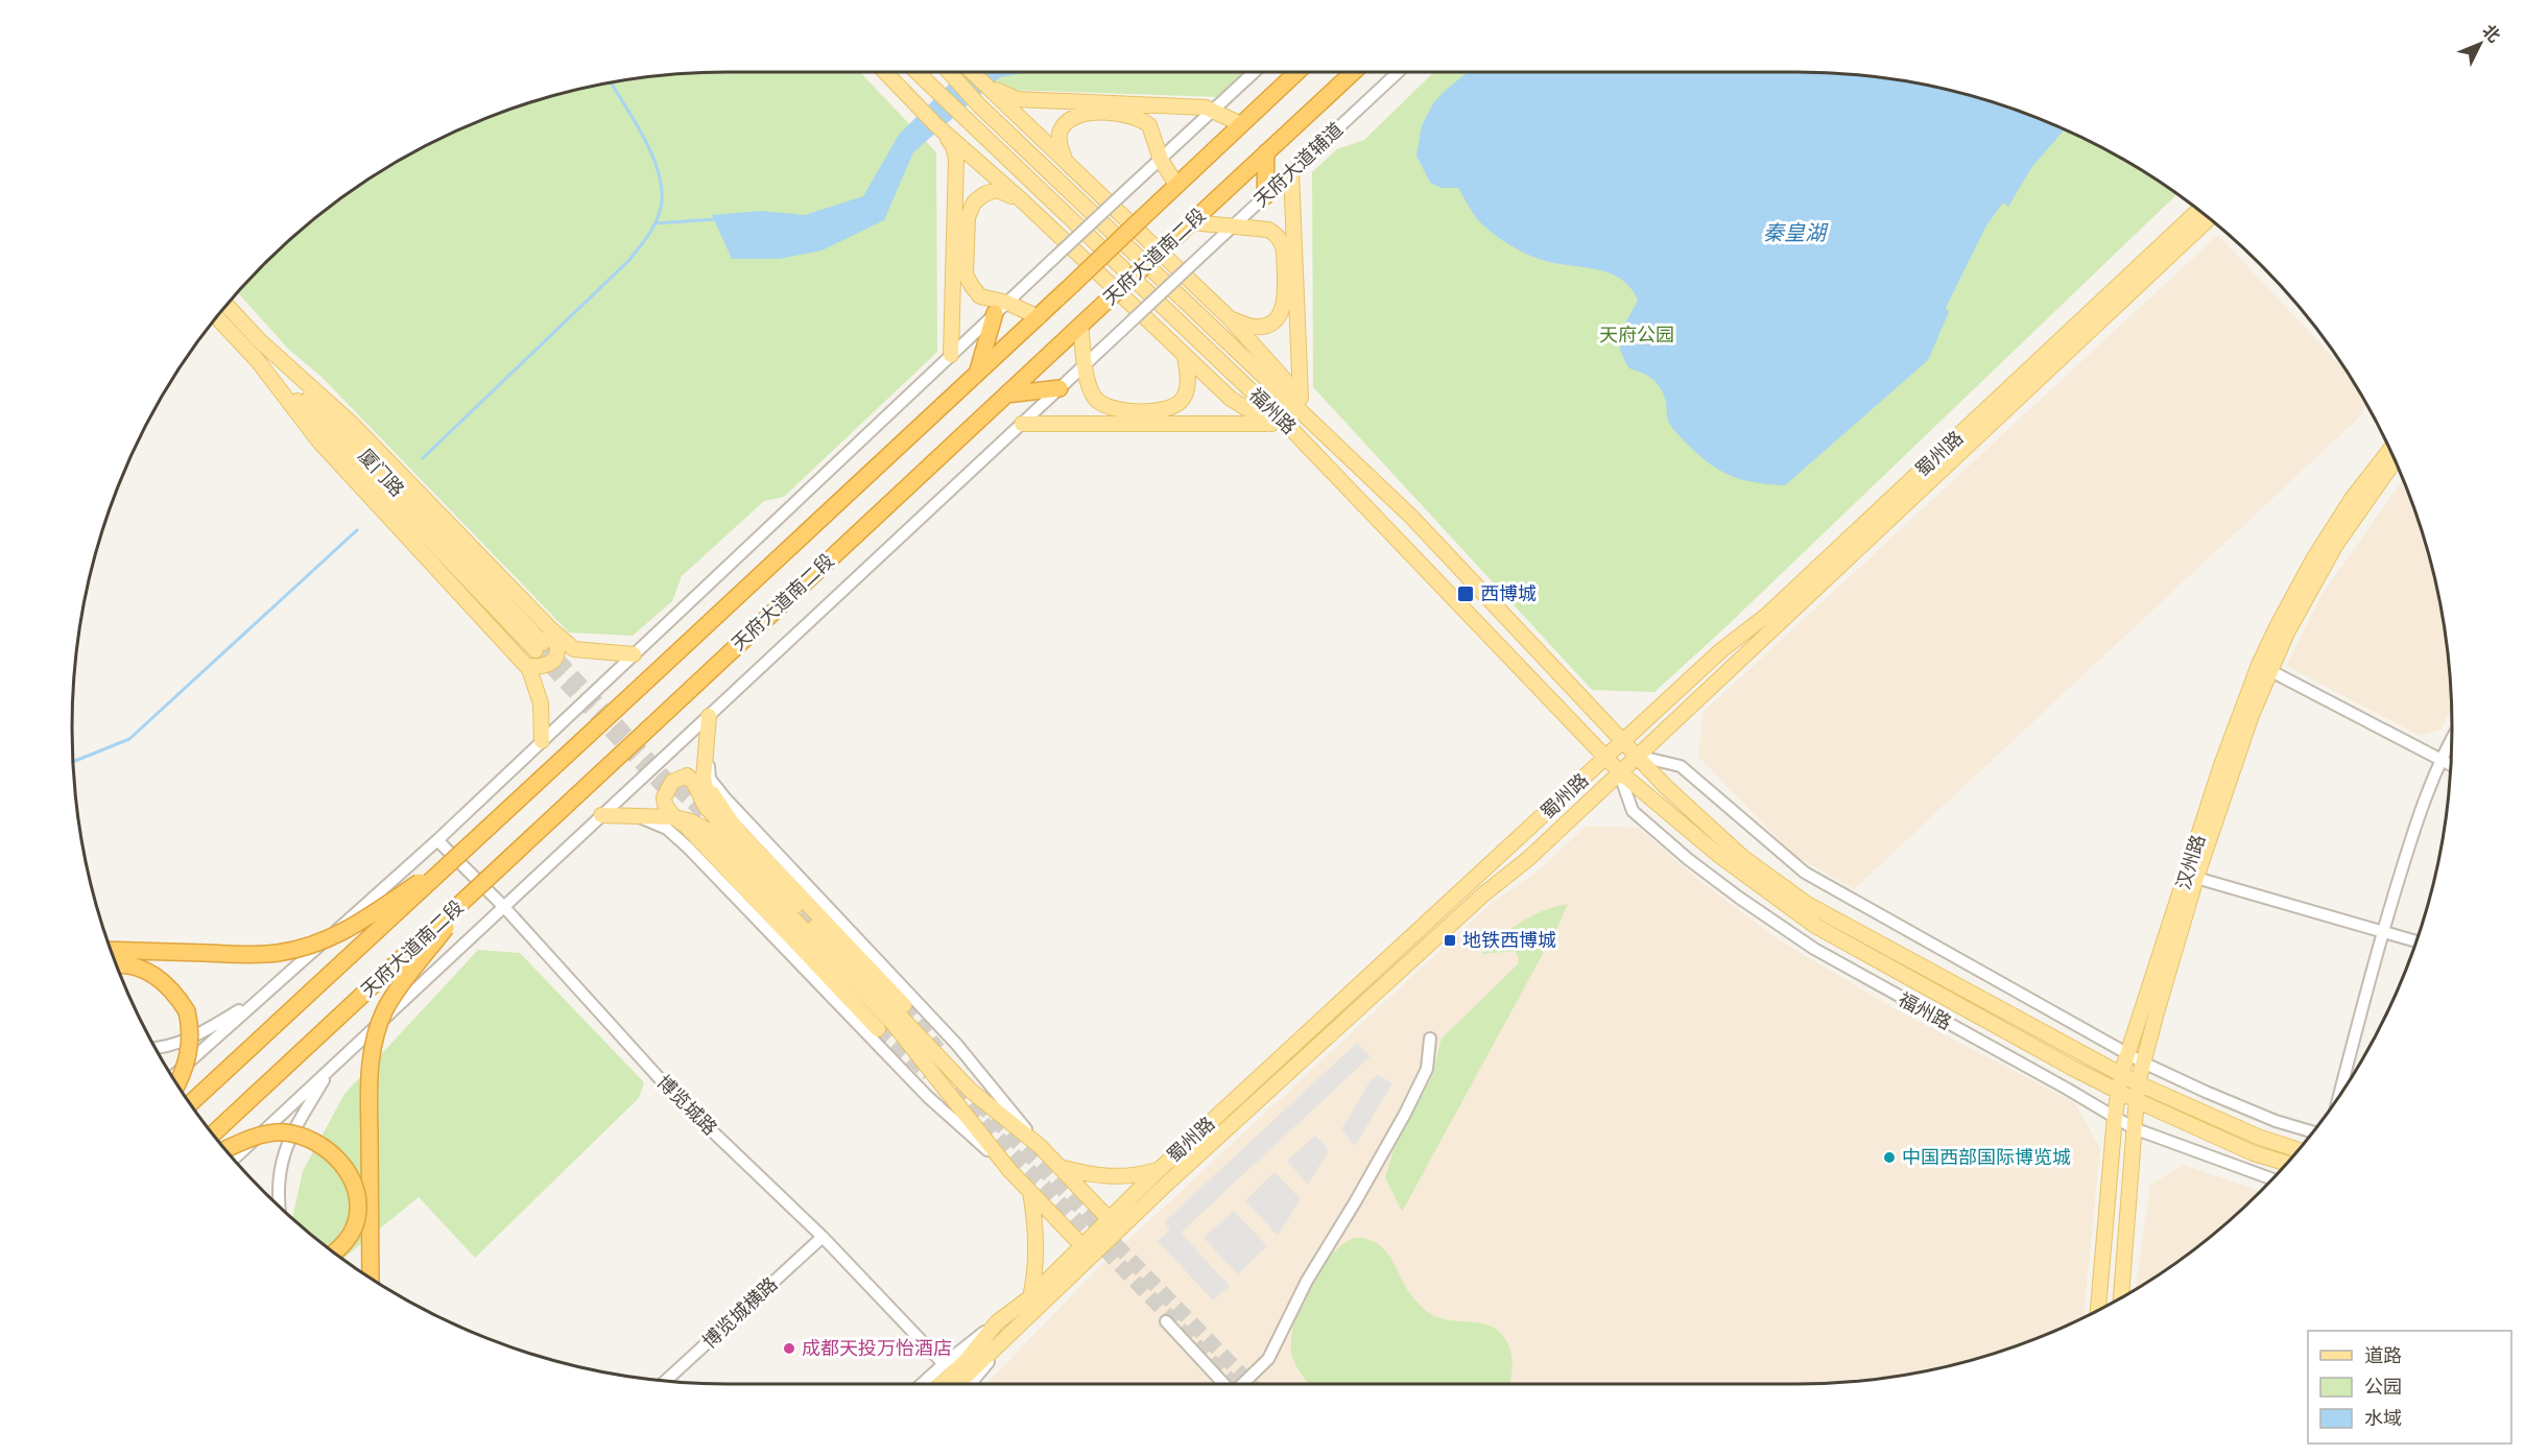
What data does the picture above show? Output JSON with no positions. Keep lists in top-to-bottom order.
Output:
{
  "streets": {
    "highway": ["天府大道南二段"],
    "main road": [
      "福州路",
      "蜀州路",
      "厦门路",
      "汉州路"
    ],
    "street": ["天府大道辅道", "博览城路", "博览城横路"]
  },
  "crossings": [
    ["天府大道辅道", "博览城路"],
    ["福州路", "蜀州路"],
    ["福州路", "汉州路"],
    ["博览城路", "博览城横路"]
  ],
  "water": ["秦皇湖"],
  "parks": ["天府公园"],
  "places": {
    "transit": ["西博城", "地铁西博城"],
    "other": ["中国西部国际博览城", "成都天投万怡酒店"]
  },
  "legend": ["道路", "公园", "水域"],
  "north": "top right"
}
